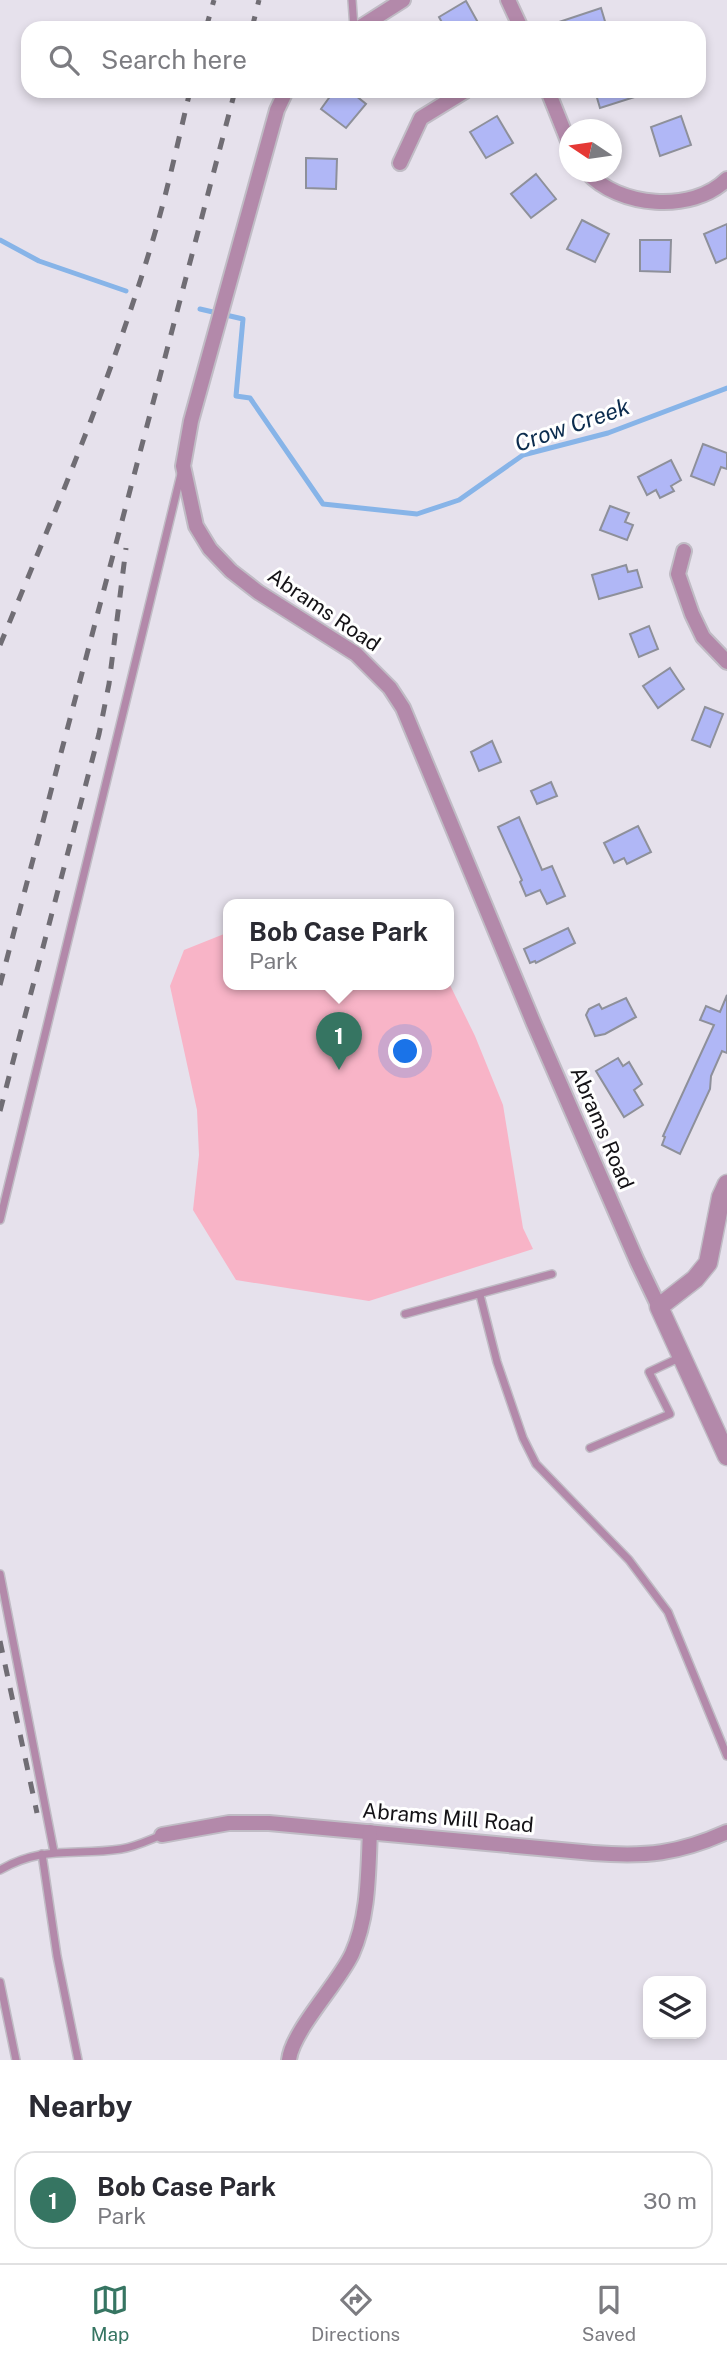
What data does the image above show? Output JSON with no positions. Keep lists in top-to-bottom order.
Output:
{
  "streets": {
    "street": ["Abrams Road", "Abrams Mill Road"]
  },
  "water": ["Crow Creek"],
  "north": "left",
  "page": {
    "search": "Search here",
    "popup": ["Bob Case Park", "Park"],
    "pins": "1",
    "heading": "Nearby",
    "list": [
      {
        "mark": "1",
        "name": "Bob Case Park",
        "note": "Park",
        "value": "30 m"
      }
    ],
    "nav": ["Map", "Directions", "Saved"]
  }
}
